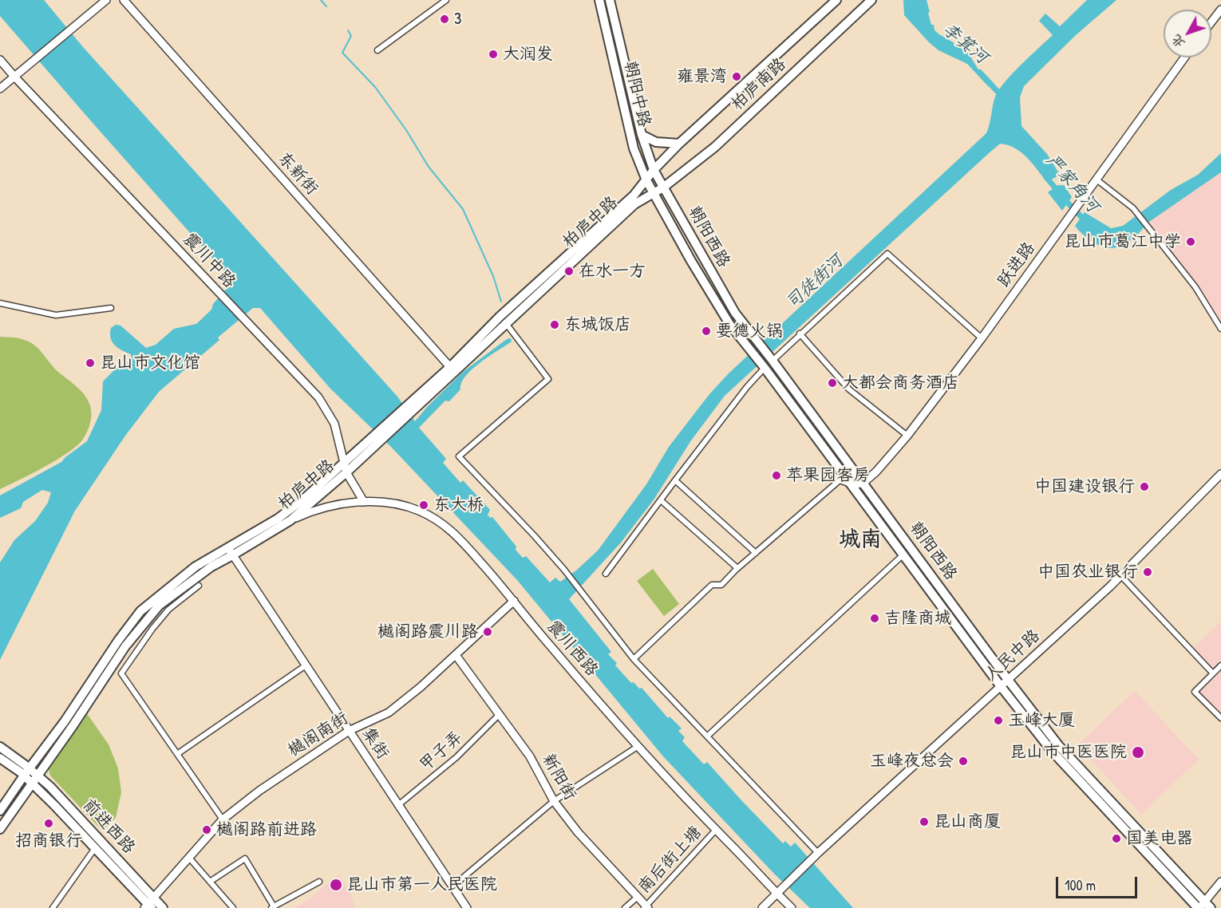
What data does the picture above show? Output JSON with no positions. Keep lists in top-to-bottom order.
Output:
{
  "streets": {
    "main road": [
      "柏庐南路",
      "朝阳中路",
      "柏庐中路",
      "朝阳西路",
      "前进西路"
    ],
    "street": [
      "东新街",
      "震川中路",
      "跃进路",
      "震川西路",
      "人民中路",
      "樾阁南街",
      "集街",
      "甲子弄",
      "新阳街",
      "南后街上塘"
    ]
  },
  "crossings": [
    ["柏庐南路", "朝阳中路"],
    ["柏庐南路", "柏庐中路"],
    ["柏庐南路", "朝阳西路"],
    ["朝阳中路", "柏庐中路"],
    ["朝阳中路", "朝阳西路"],
    ["东新街", "柏庐中路"],
    ["柏庐中路", "朝阳西路"],
    ["柏庐中路", "震川中路"],
    ["柏庐中路", "震川西路"],
    ["柏庐中路", "集街"],
    ["柏庐中路", "前进西路"],
    ["朝阳西路", "跃进路"],
    ["朝阳西路", "人民中路"],
    ["震川中路", "震川西路"],
    ["震川西路", "人民中路"],
    ["震川西路", "樾阁南街"],
    ["震川西路", "南后街上塘"],
    ["樾阁南街", "集街"],
    ["樾阁南街", "新阳街"],
    ["樾阁南街", "前进西路"],
    ["集街", "甲子弄"],
    ["甲子弄", "新阳街"],
    ["新阳街", "南后街上塘"]
  ],
  "districts": ["城南"],
  "water": ["李箕河", "严家角河", "司徒街河"],
  "places": [
    "3",
    "大润发",
    "雍景湾",
    "昆山市葛江中学",
    "在水一方",
    "东城饭店",
    "要德火锅",
    "昆山市文化馆",
    "大都会商务酒店",
    "苹果园客房",
    "中国建设银行",
    "东大桥",
    "中国农业银行",
    "吉隆商城",
    "樾阁路震川路",
    "玉峰大厦",
    "昆山市中医医院",
    "玉峰夜总会",
    "昆山商厦",
    "招商银行",
    "樾阁路前进路",
    "国美电器",
    "昆山市第一人民医院"
  ],
  "scale_bar": "100 m",
  "north": "bottom left"
}
